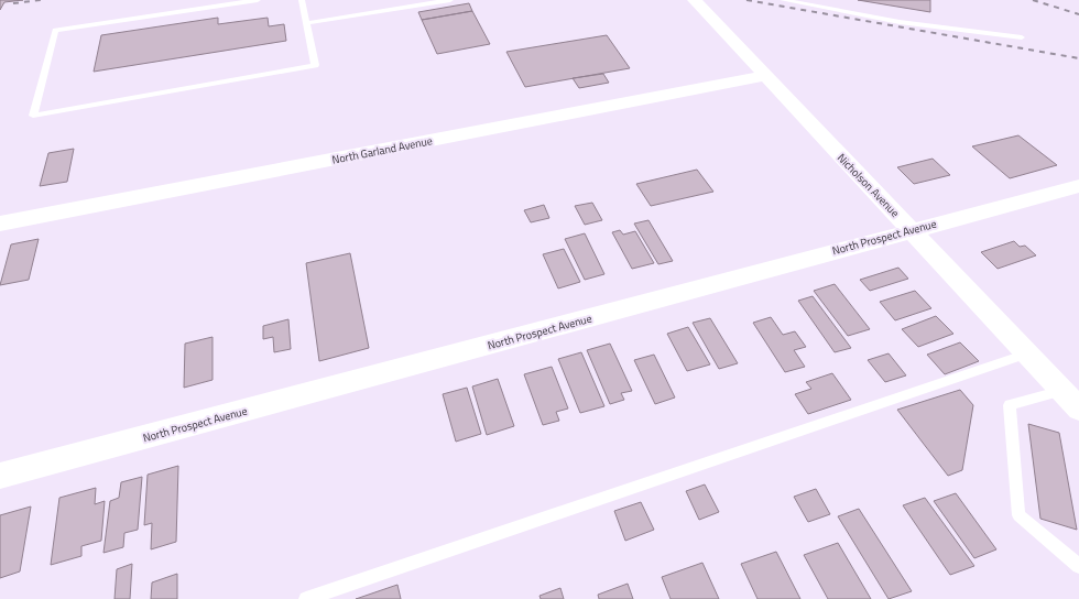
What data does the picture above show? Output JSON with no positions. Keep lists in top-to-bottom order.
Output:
{
  "streets": {
    "street": ["North Garland Avenue", "Nicholson Avenue", "North Prospect Avenue"]
  },
  "crossings": [
    ["North Garland Avenue", "Nicholson Avenue"],
    ["Nicholson Avenue", "North Prospect Avenue"]
  ]
}
